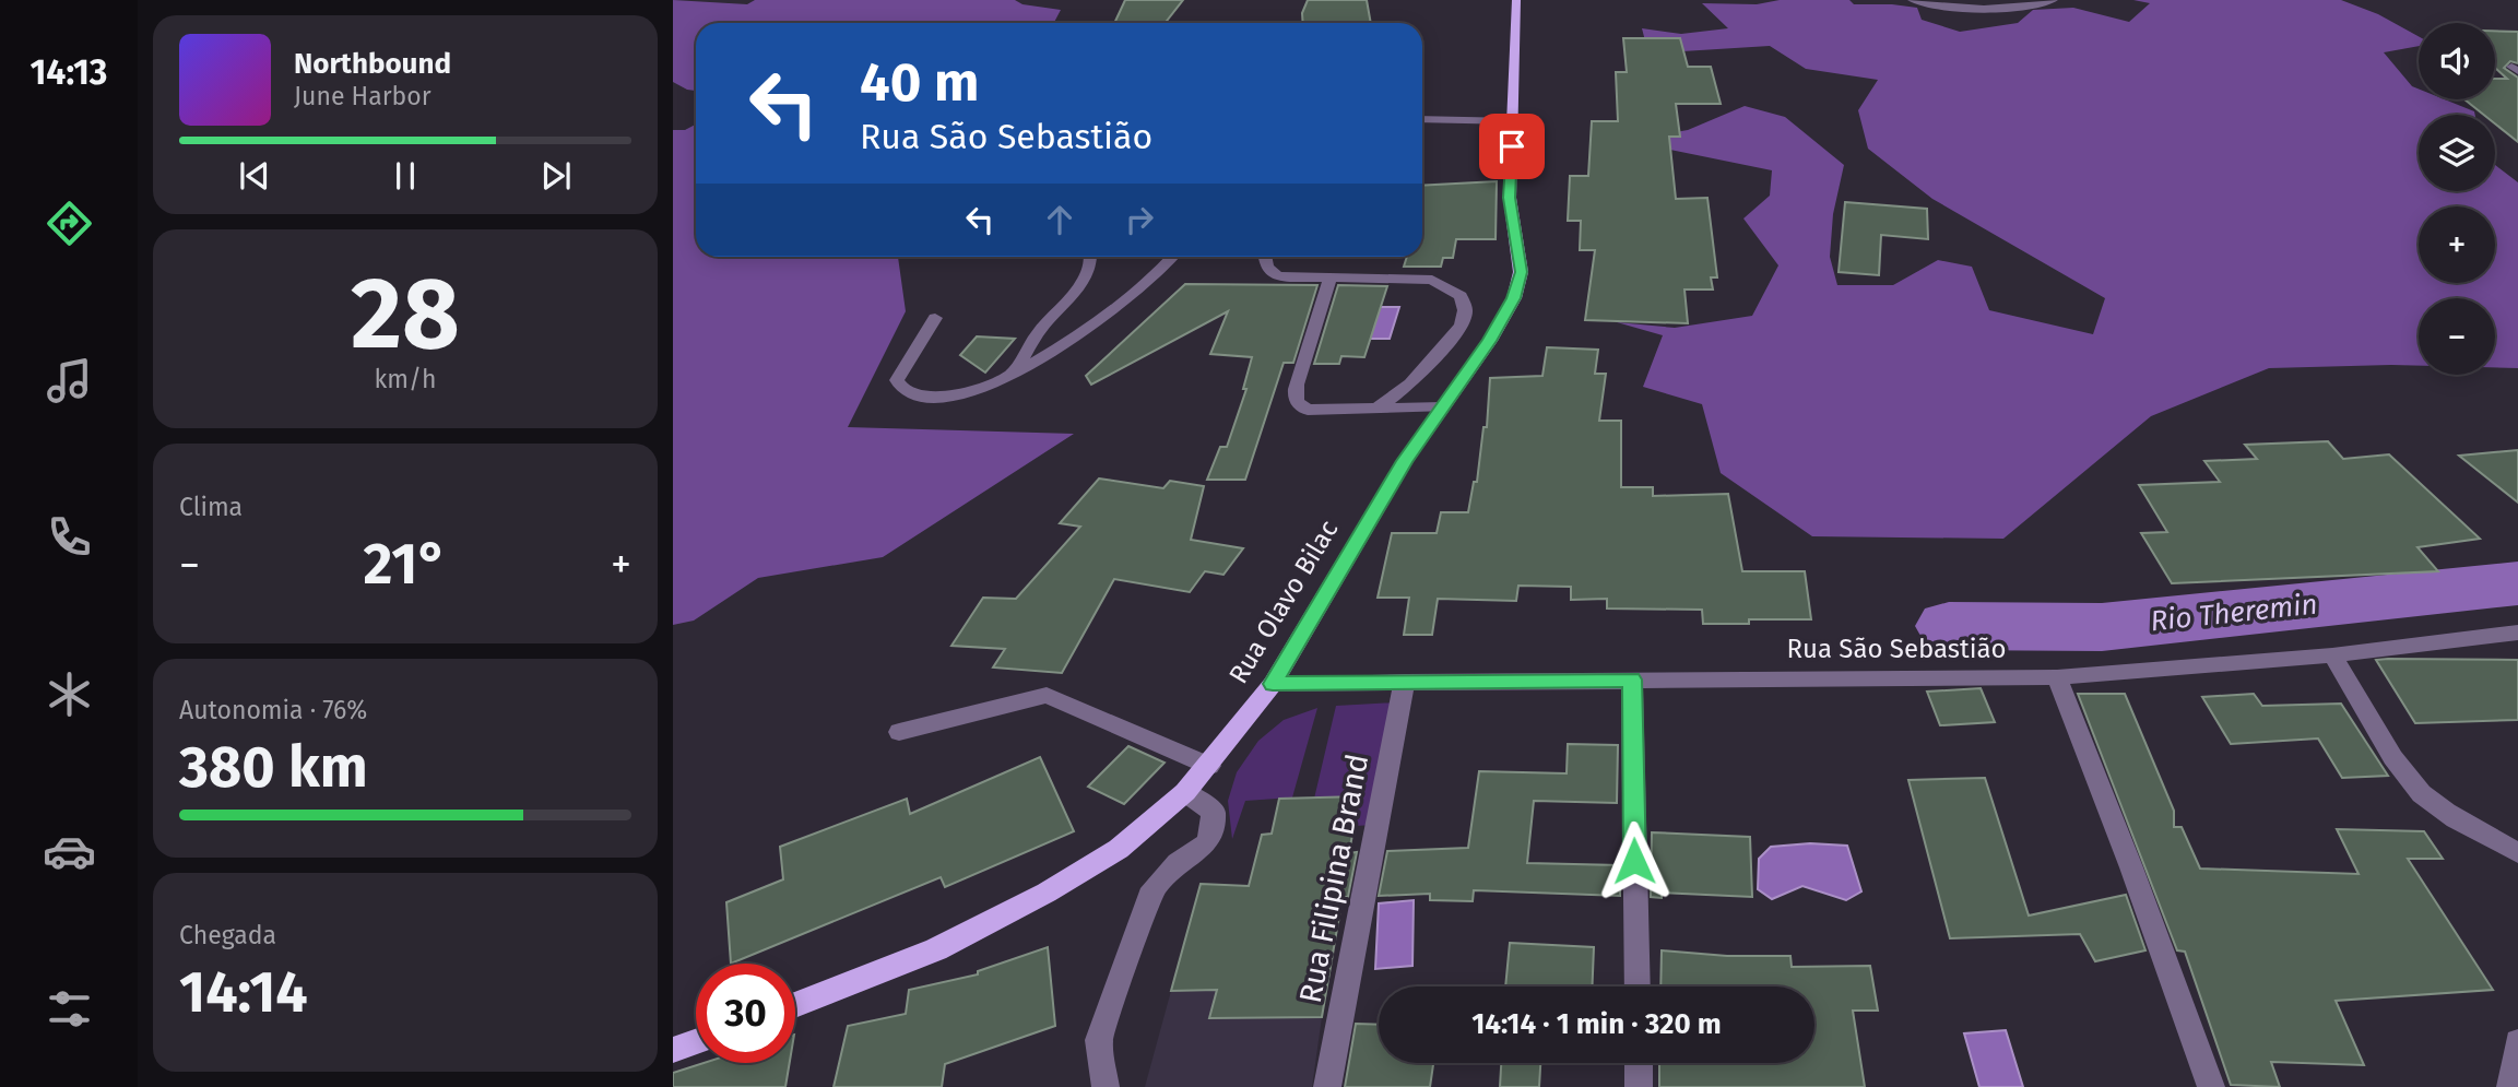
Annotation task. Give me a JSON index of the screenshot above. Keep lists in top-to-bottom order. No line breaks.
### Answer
{"streets":{"main road":["Rua Olavo Bilac"],"street":["Rua São Sebastião","Rua Filipina Brand"]},"crossings":[["Rua Olavo Bilac","Rua São Sebastião"],["Rua São Sebastião","Rua Filipina Brand"]],"water":["Rio Theremin"],"page":{"tabs":"14:13","map_buttons":["+","−"],"turn":["40 m","Rua São Sebastião"],"song":["Northbound","June Harbor"],"tile":[["28","km/h"],"Clima",["Autonomia · 76%","380 km"],["Chegada","14:14"]],"heat":["−","21°","+"],"limit":"30","trip":"14:14 · 1 min · 320 m"}}
